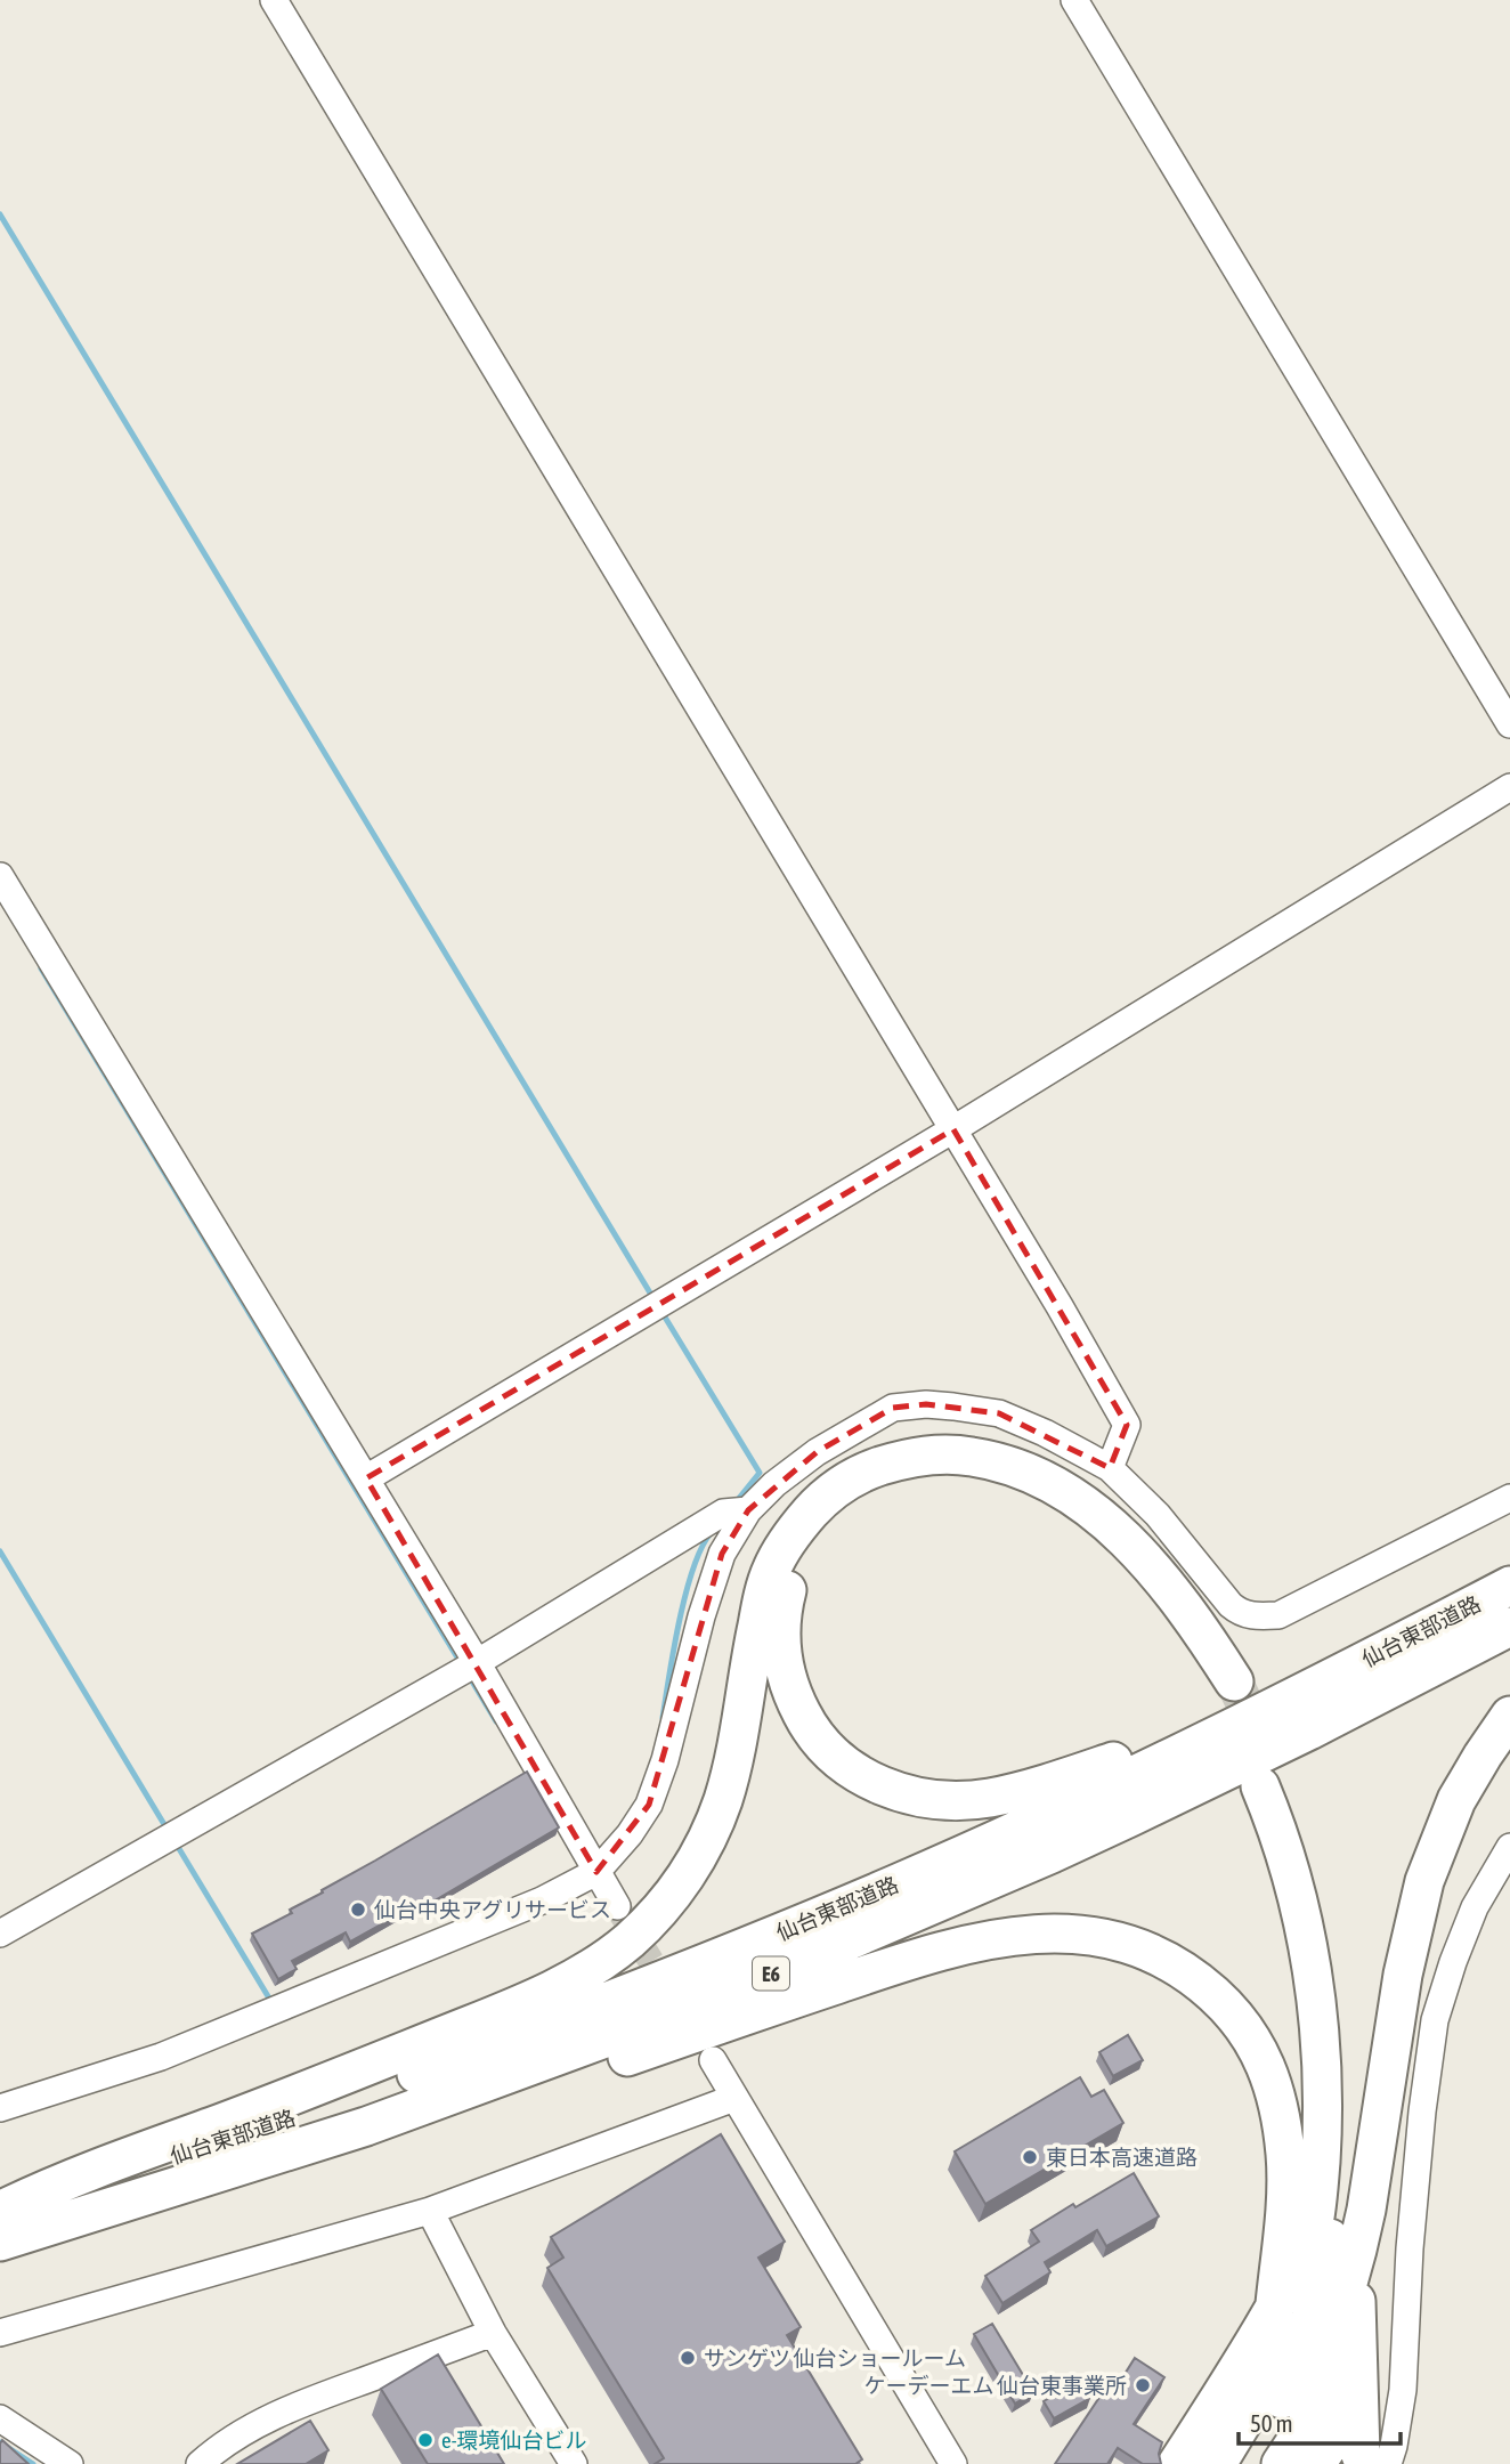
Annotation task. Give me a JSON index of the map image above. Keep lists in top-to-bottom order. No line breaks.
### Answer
{"streets":{"highway":["仙台東部道路","E6"]},"places":["仙台中央アグリサービス","東日本高速道路","サンゲツ 仙台ショールーム","ケーデーエム 仙台東事業所","e-環境仙台ビル"],"scale_bar":"50 m"}
